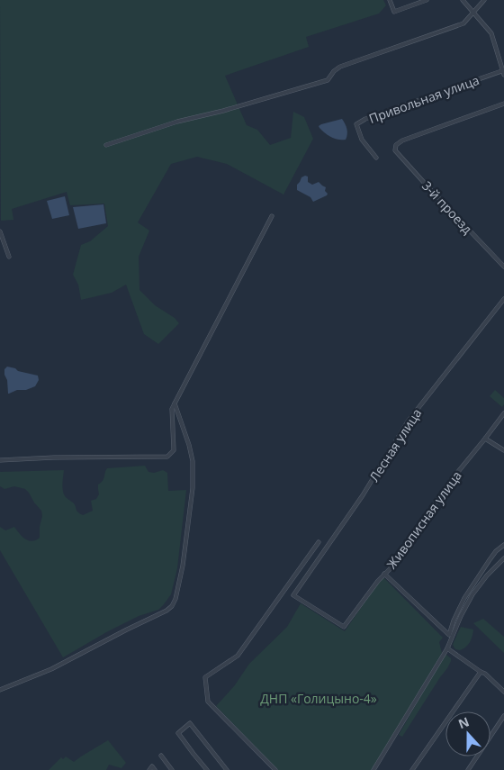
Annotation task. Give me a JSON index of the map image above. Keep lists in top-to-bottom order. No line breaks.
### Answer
{"streets":{"street":["Привольная улица","3-й проезд","Лесная улица","Живописная улица"]},"crossings":[["Лесная улица","Живописная улица"]],"parks":["ДНП «Голицыно-4»"],"north":"top"}
